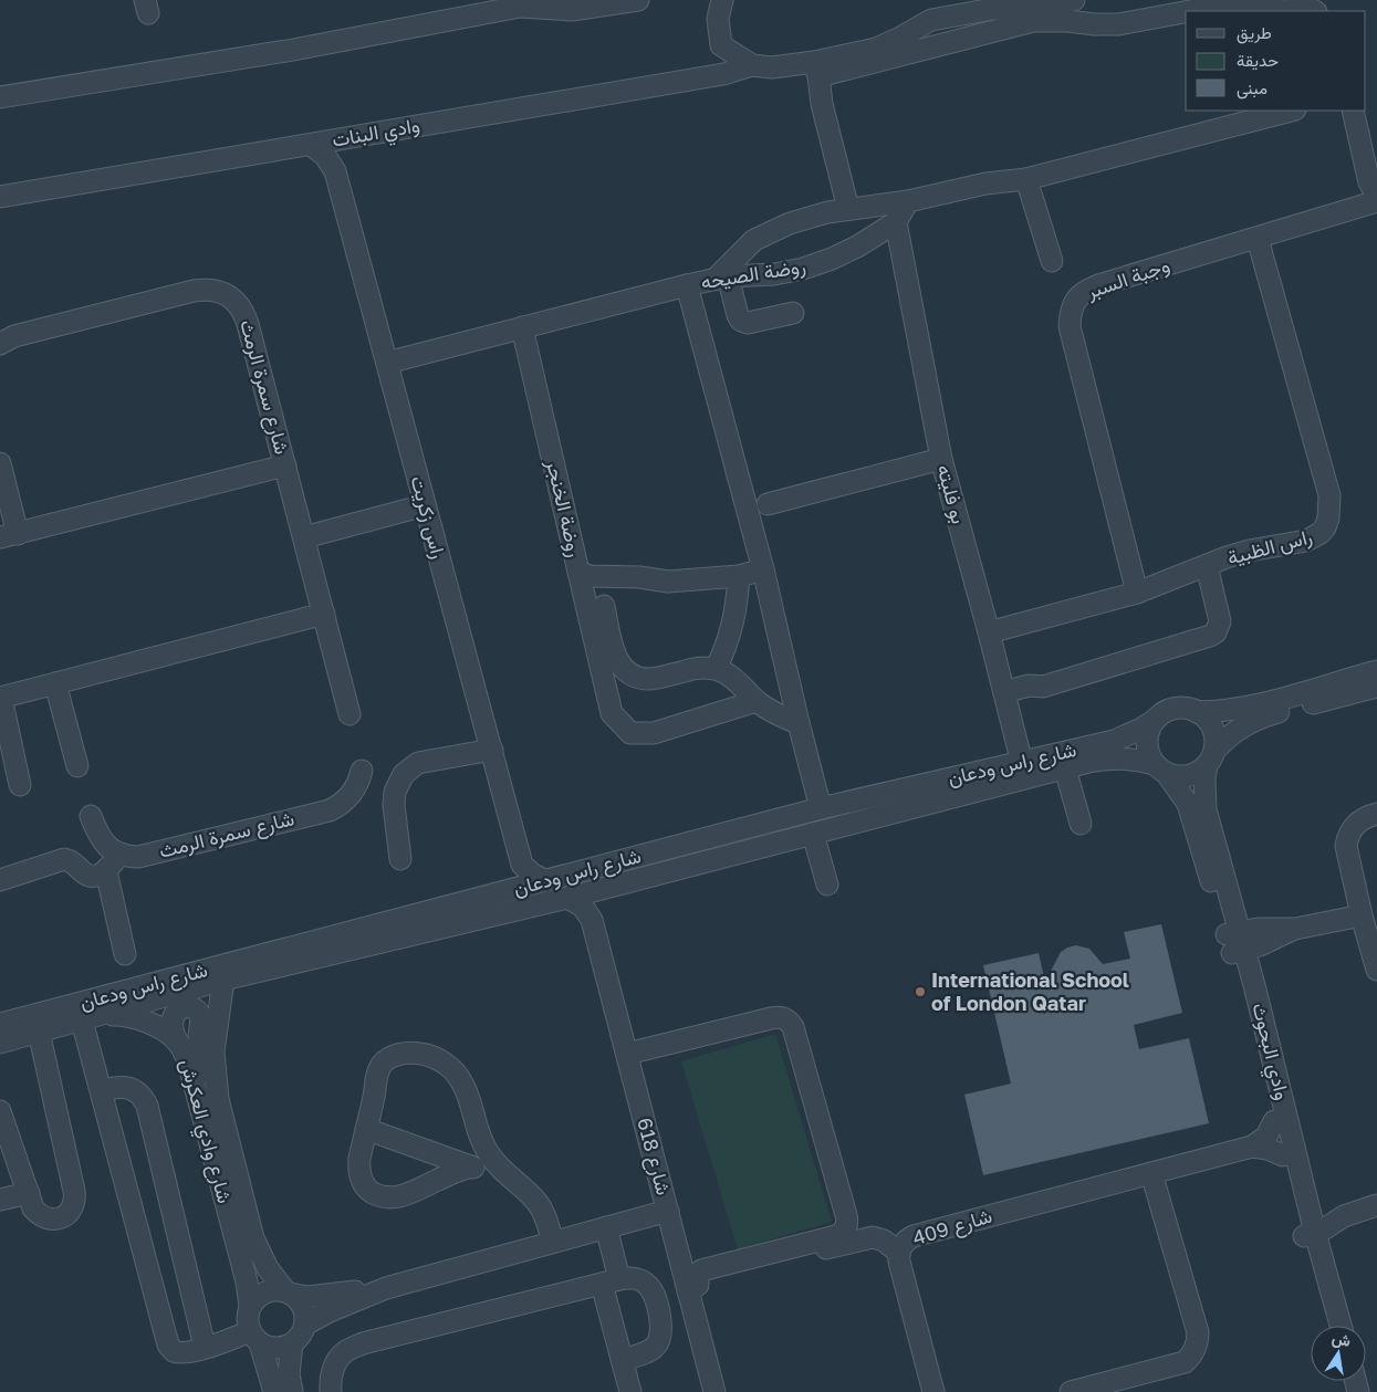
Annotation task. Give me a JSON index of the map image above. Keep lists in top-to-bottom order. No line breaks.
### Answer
{"streets":{"street":["وادي البنات","روضة الصيحه","وجبة السبر","شارع سمرة الرمث","بو فليته","روضة الخنجر","راس زكريت","راس الظبية","شارع راس ودعان","وادي البحوث","شارع وادي العكرش","شارع 618","شارع 409"]},"crossings":[["وادي البنات","راس زكريت"],["روضة الصيحه","بو فليته"],["روضة الصيحه","روضة الخنجر"],["روضة الصيحه","راس زكريت"],["وجبة السبر","راس الظبية"],["بو فليته","راس الظبية"],["بو فليته","شارع راس ودعان"],["شارع راس ودعان","وادي البحوث"],["شارع راس ودعان","شارع وادي العكرش"],["شارع راس ودعان","شارع 618"],["وادي البحوث","شارع 409"]],"places":["International School of London Qatar"],"legend":["طريق","حديقة","مبنى"],"north":"top"}
